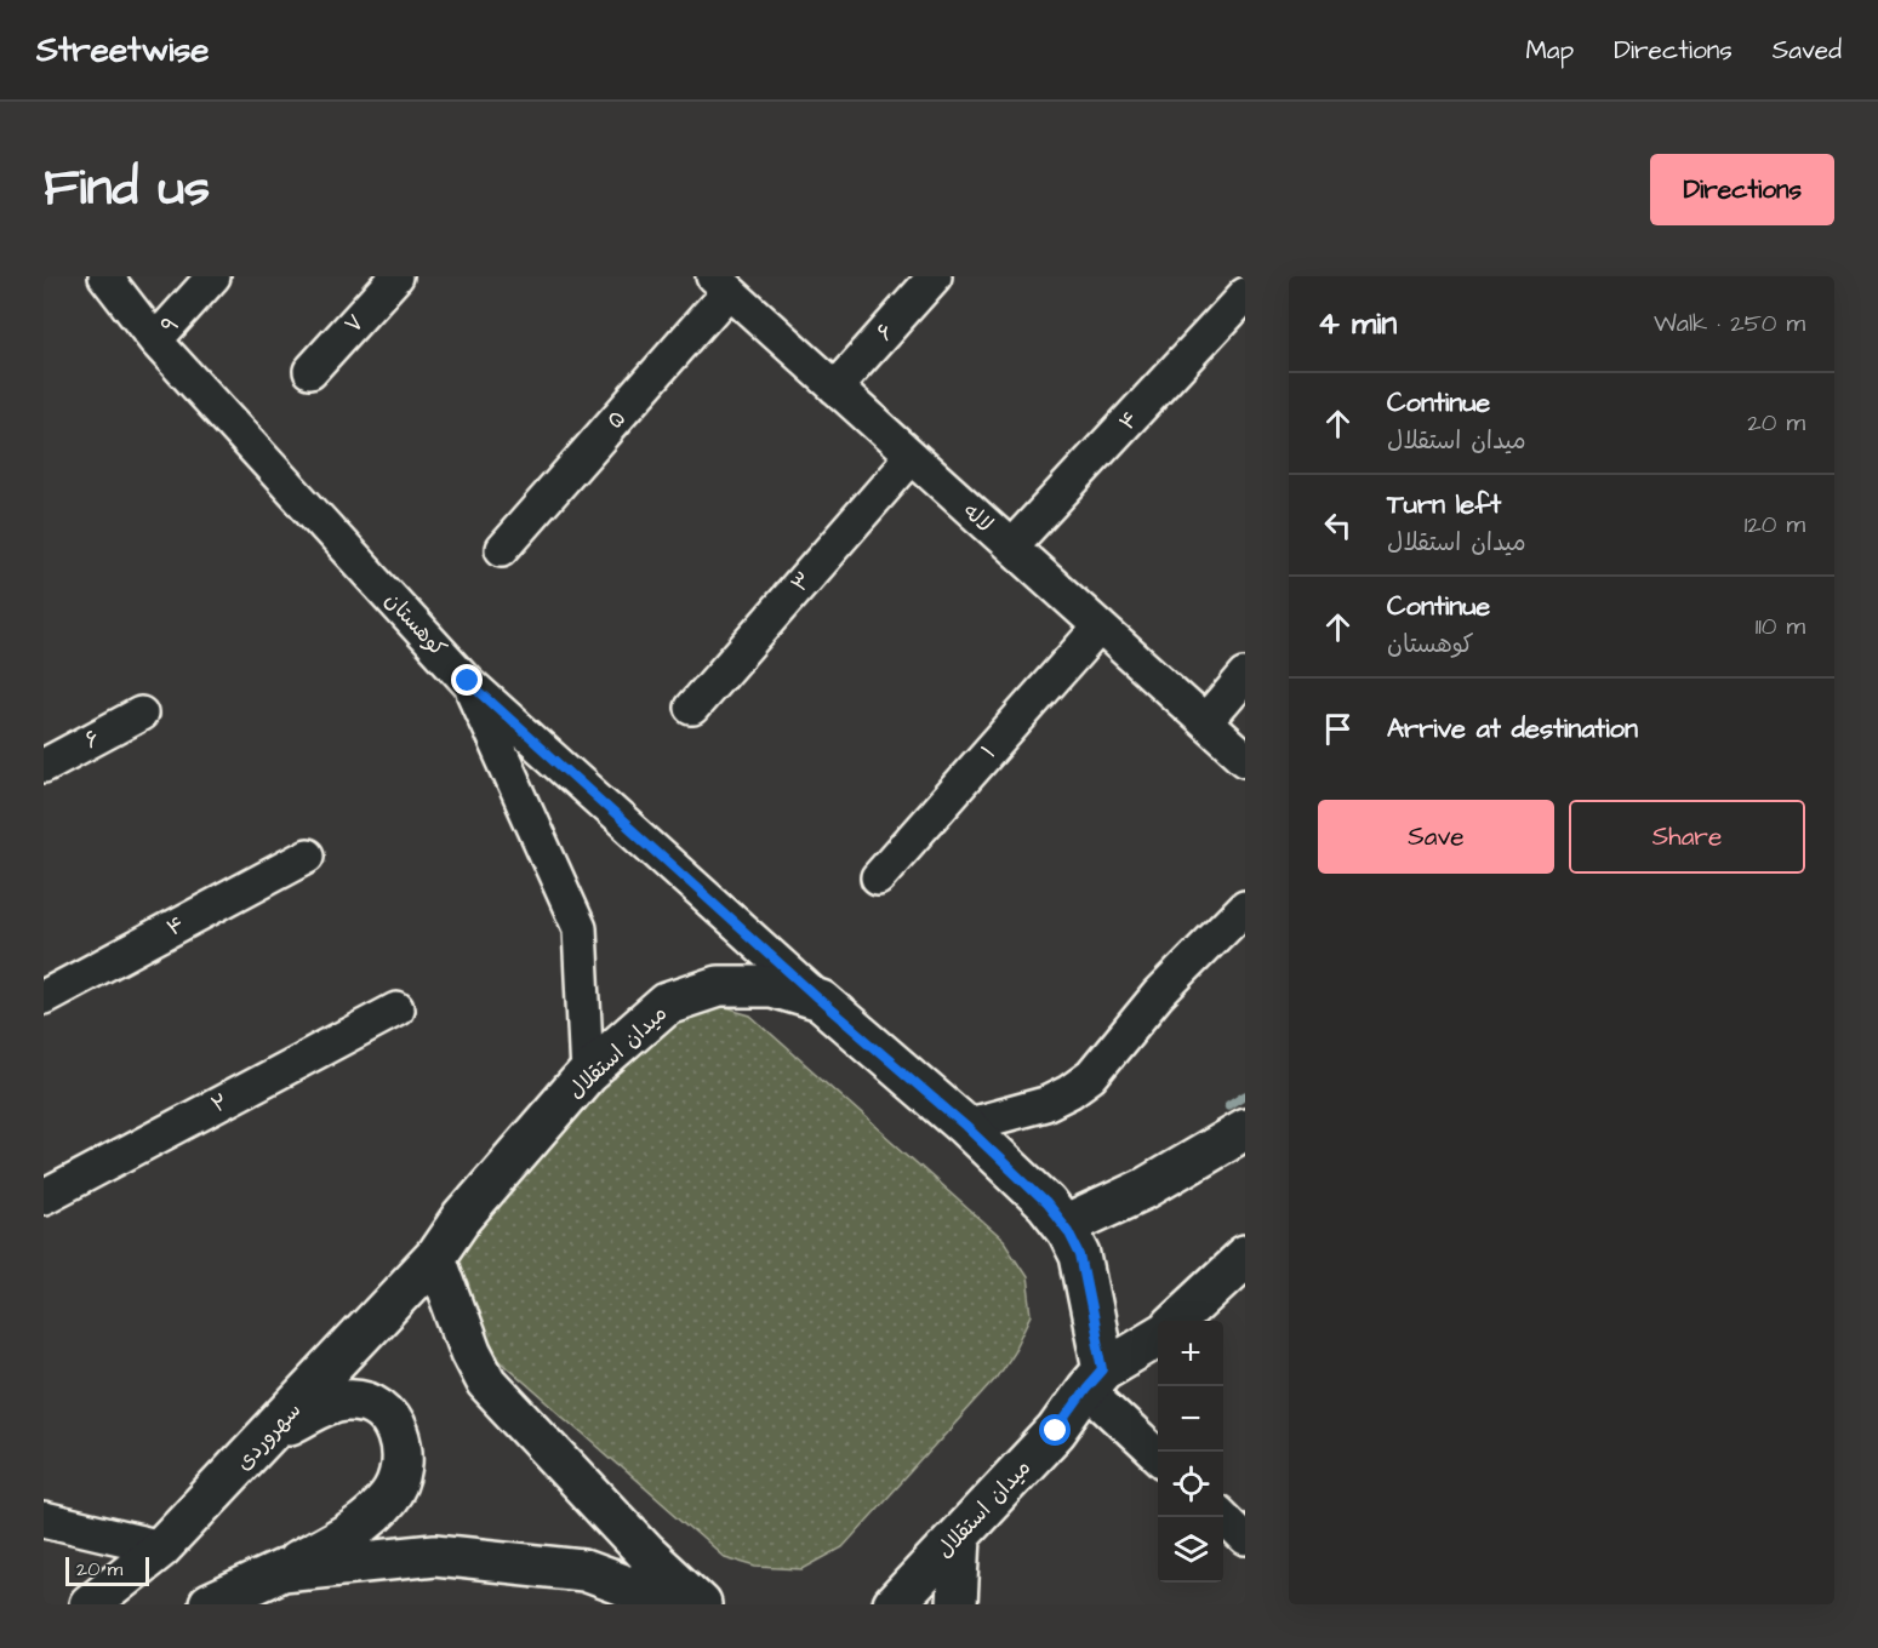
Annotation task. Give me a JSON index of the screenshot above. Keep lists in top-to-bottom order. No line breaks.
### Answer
{"streets":{"main road":["میدان استقلال","سهروردی"],"street":["۷","۹","۶","۵","۴","لاله","۳","کوهستان","۱","۲"]},"crossings":[["۹","کوهستان"],["۶","لاله"],["۵","لاله"],["۴","لاله"],["لاله","۳"],["لاله","۱"],["کوهستان","میدان استقلال"],["میدان استقلال","سهروردی"]],"scale_bar":"20 m","page":{"header":"Streetwise","nav":["Map","Directions","Saved"],"title":"Find us","buttons":["Directions",["Save","Share"]],"heading":["4 min","Walk · 250 m"],"list":[["Continue","میدان استقلال","20 m"],["Turn left","میدان استقلال","120 m"],["Continue","کوهستان","110 m"],"Arrive at destination"],"map_buttons":["+","−"],"scale":"20 m"}}
